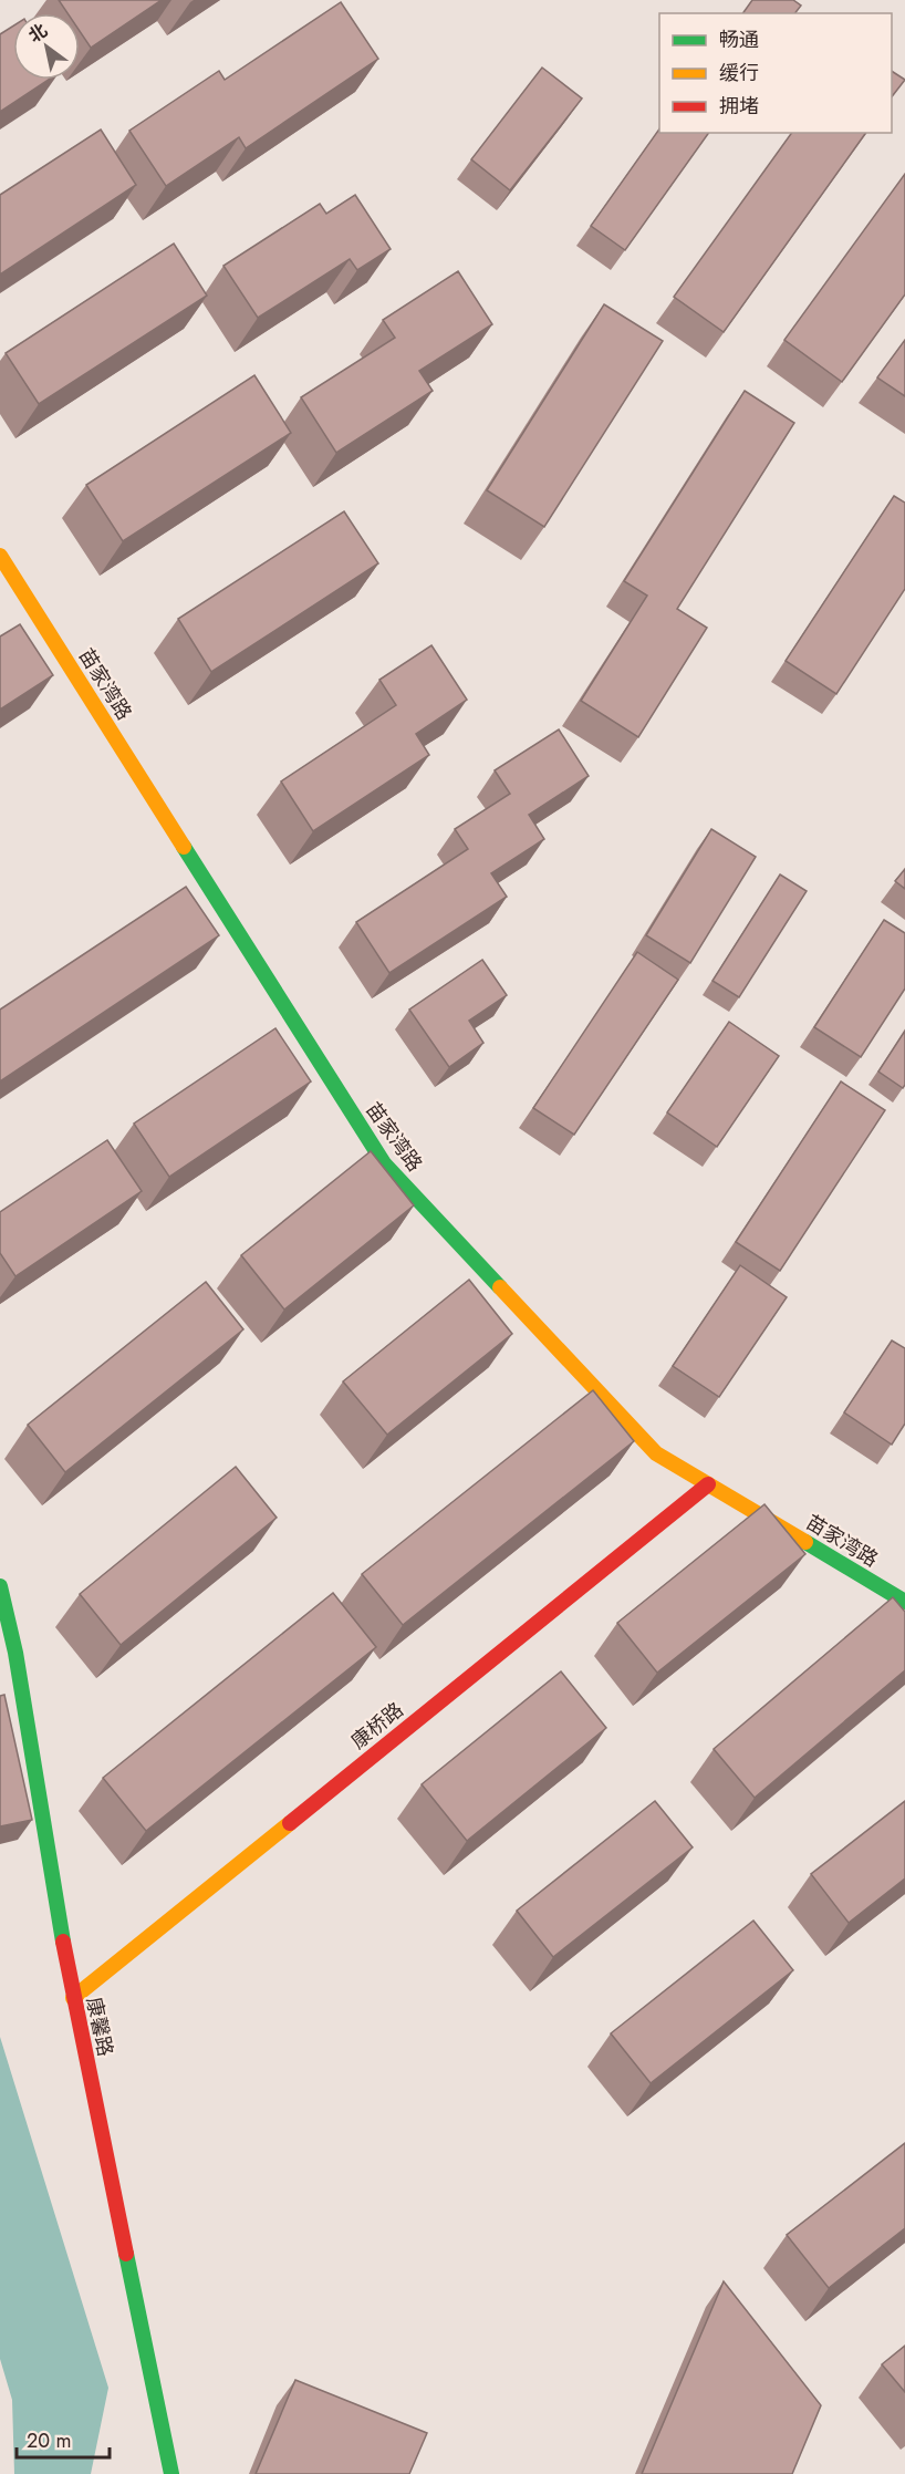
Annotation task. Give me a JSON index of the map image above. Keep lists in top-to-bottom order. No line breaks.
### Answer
{"streets":{"street":["苗家湾路","康桥路","康馨路"]},"crossings":[["苗家湾路","康桥路"],["康桥路","康馨路"]],"legend":["畅通","缓行","拥堵"],"scale_bar":"20 m","north":"top left"}
